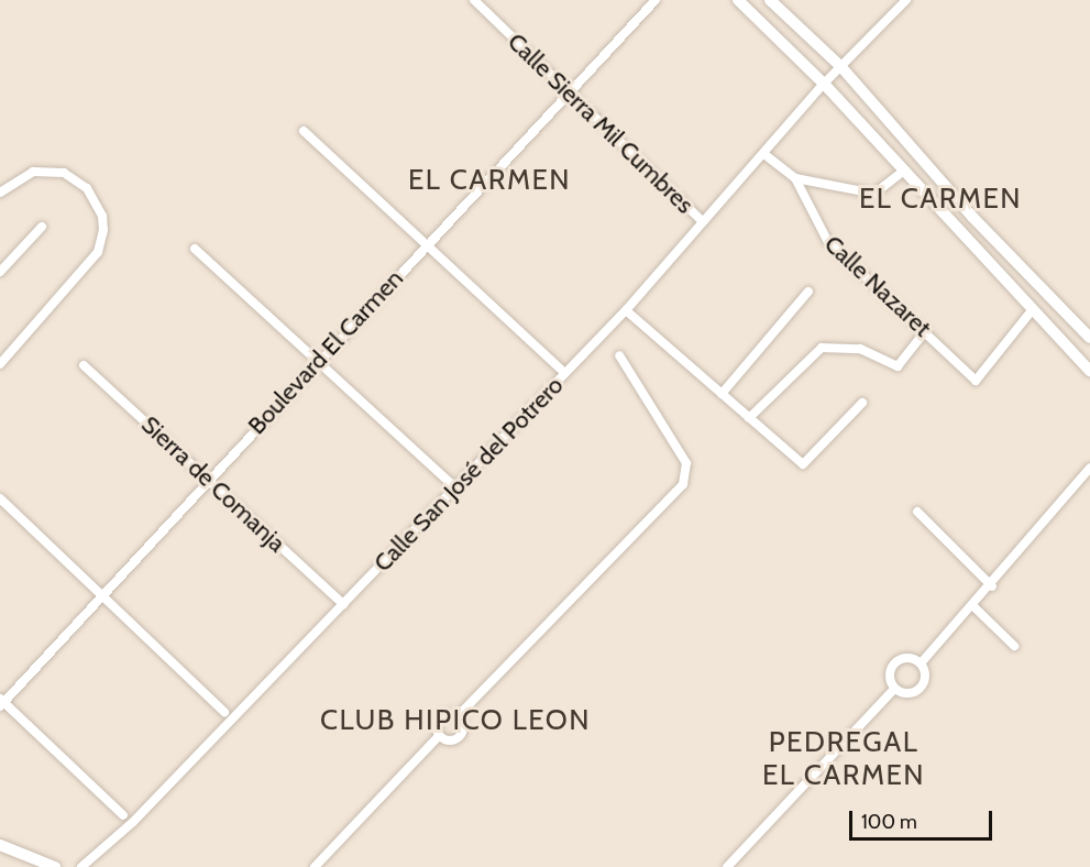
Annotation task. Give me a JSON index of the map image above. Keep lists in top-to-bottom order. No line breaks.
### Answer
{"streets":{"street":["Calle Sierra Mil Cumbres","Calle Nazaret","Boulevard El Carmen","Calle San José del Potrero","Sierra de Comanja"]},"crossings":[["Calle Sierra Mil Cumbres","Boulevard El Carmen"],["Calle Nazaret","Calle San José del Potrero"],["Boulevard El Carmen","Sierra de Comanja"],["Calle San José del Potrero","Sierra de Comanja"]],"districts":["EL CARMEN","EL CARMEN","CLUB HIPICO LEON","PEDREGAL EL CARMEN"],"scale_bar":"100 m"}
